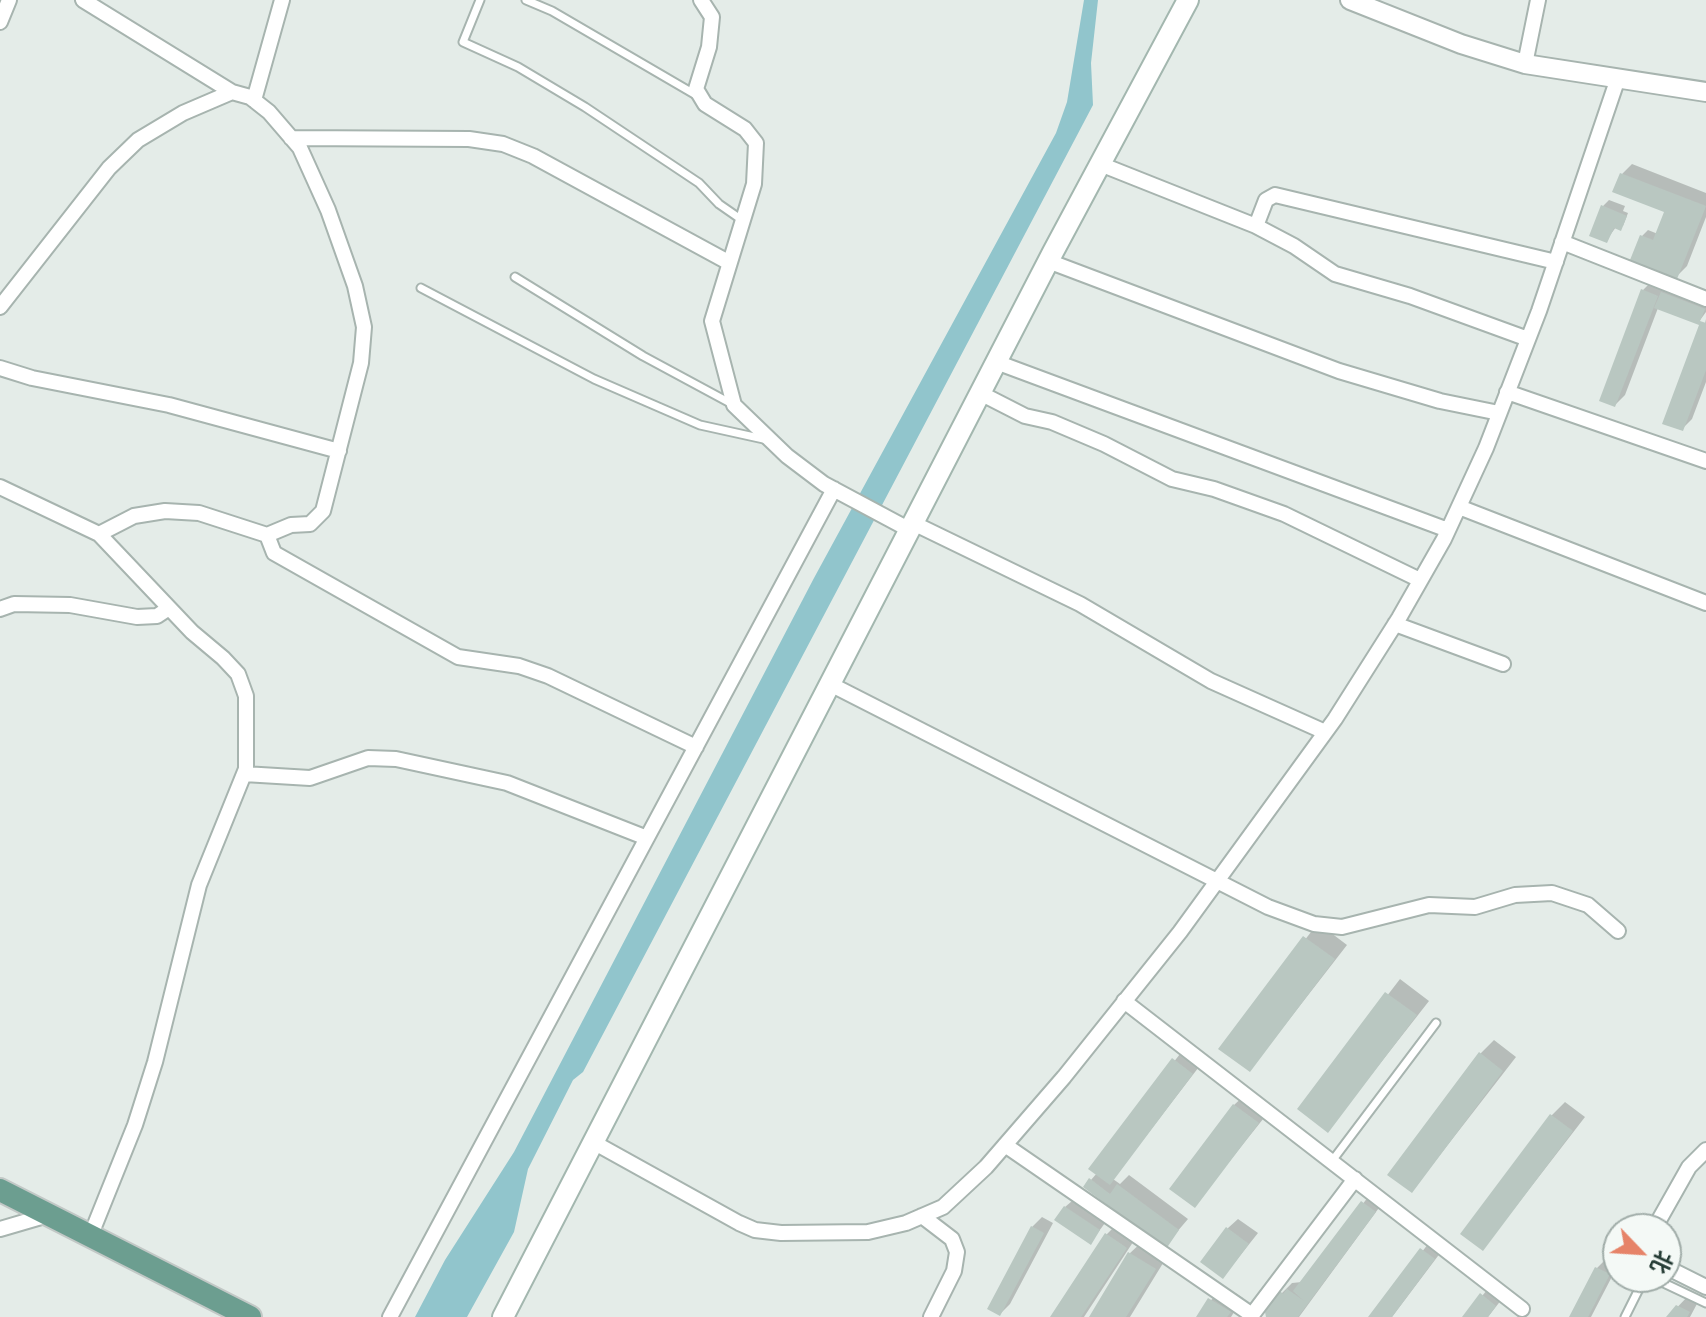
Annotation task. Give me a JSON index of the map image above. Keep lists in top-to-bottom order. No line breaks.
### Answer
{"north":"bottom right"}
